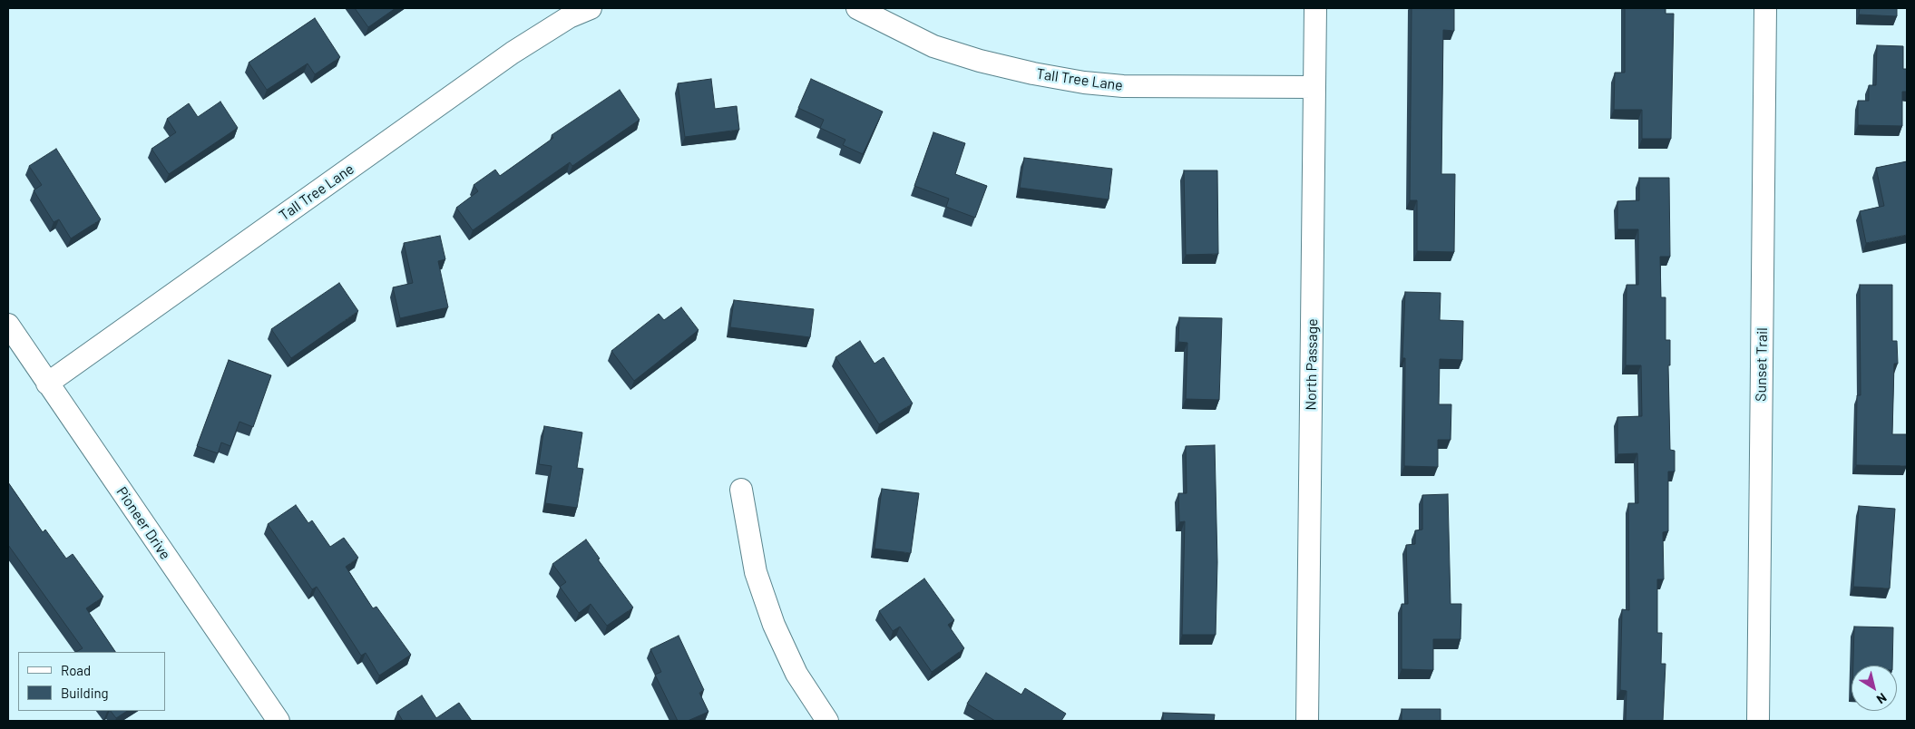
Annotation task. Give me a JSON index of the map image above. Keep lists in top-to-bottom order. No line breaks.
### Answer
{"streets":{"street":["Tall Tree Lane","North Passage","Sunset Trail","Pioneer Drive"]},"crossings":[["Tall Tree Lane","North Passage"],["Tall Tree Lane","Pioneer Drive"]],"legend":["Road","Building"],"north":"bottom right"}
